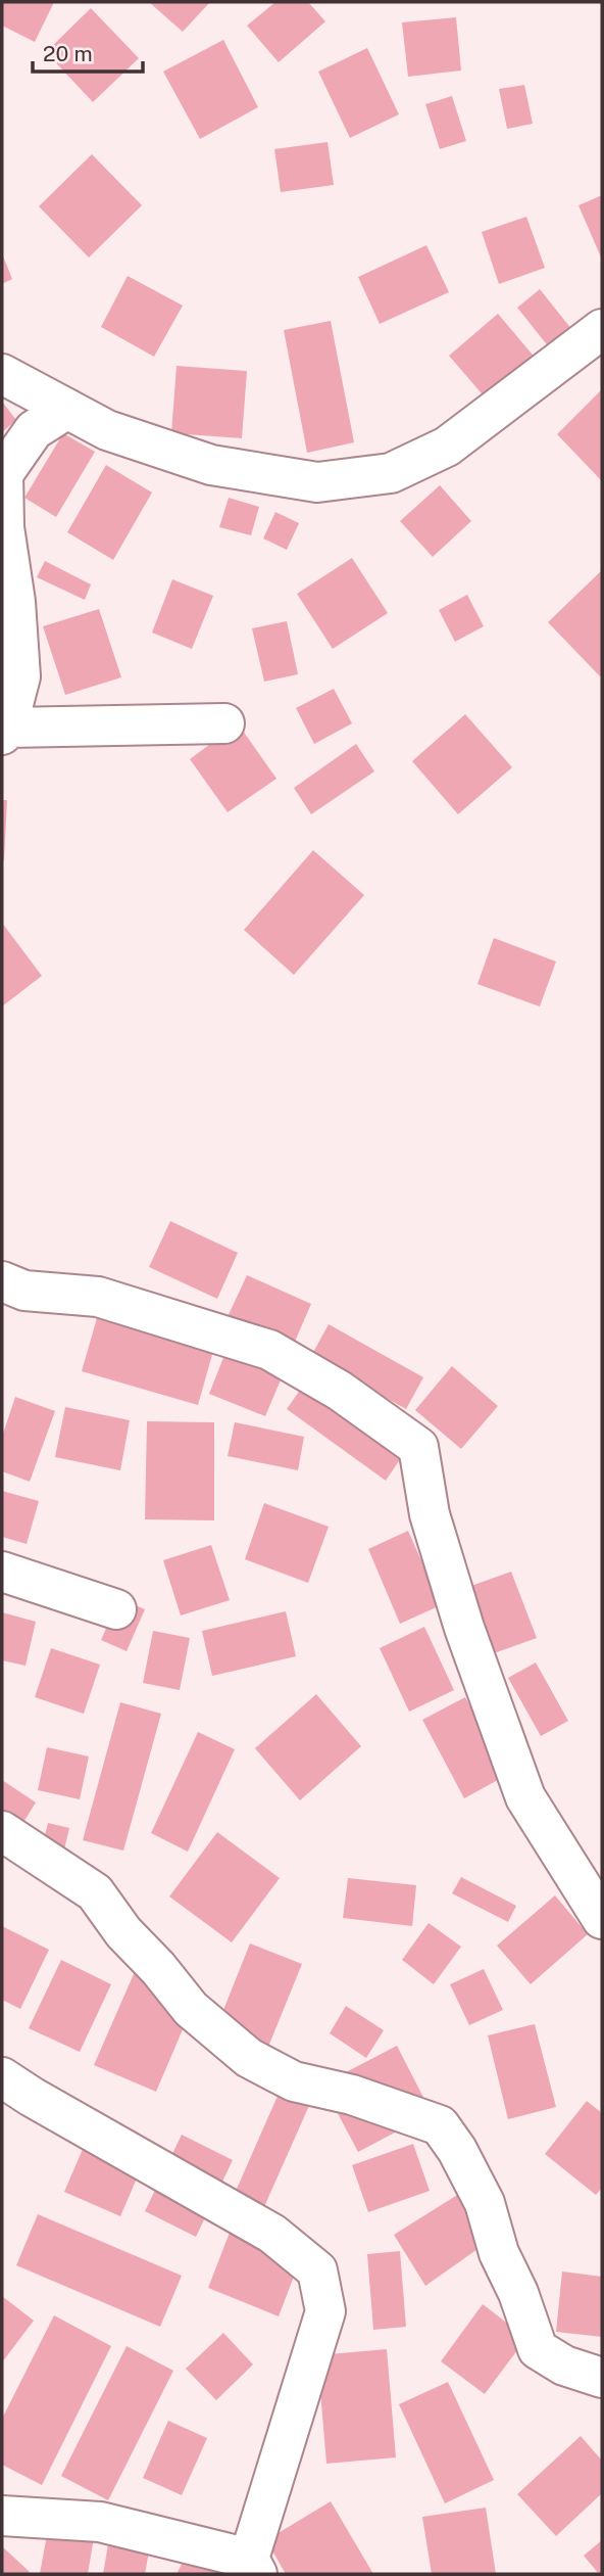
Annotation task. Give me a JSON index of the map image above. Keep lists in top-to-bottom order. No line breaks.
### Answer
{"scale_bar":"20 m"}
